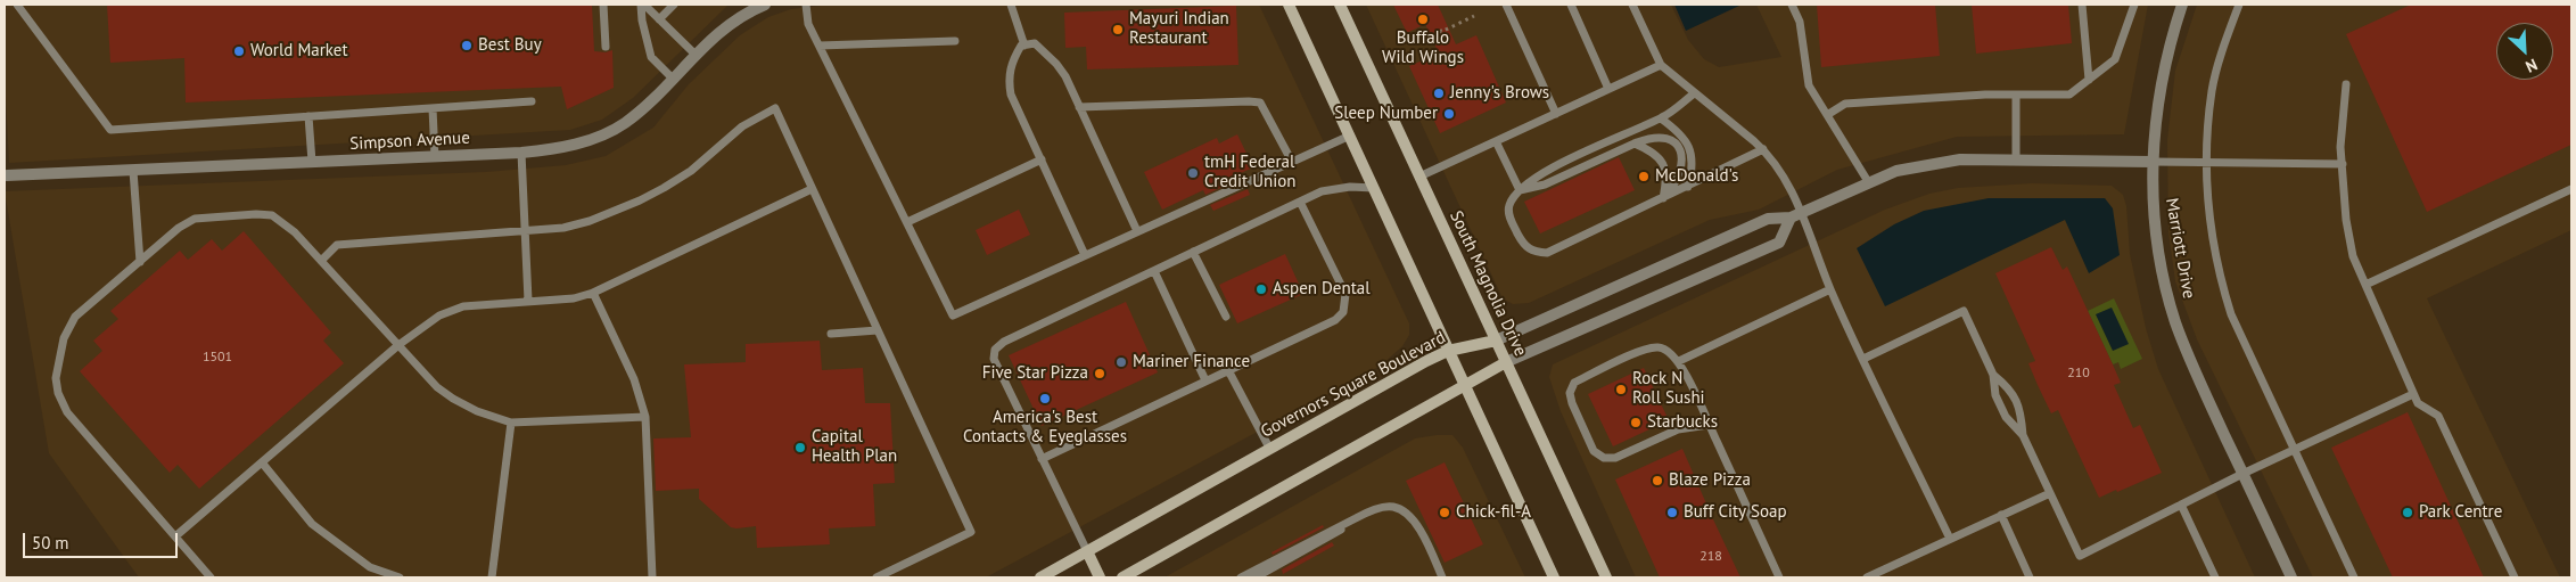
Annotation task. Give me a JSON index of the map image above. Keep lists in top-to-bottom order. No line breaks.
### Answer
{"streets":{"main road":["South Magnolia Drive","Governors Square Boulevard"],"street":["Simpson Avenue","Marriott Drive"]},"crossings":[["Marriott Drive","Governors Square Boulevard"],["South Magnolia Drive","Governors Square Boulevard"]],"places":["Buffalo Wild Wings","Mayuri Indian Restaurant","Best Buy","World Market","Jenny's Brows","Sleep Number","tmH Federal Credit Union","McDonald's","Aspen Dental","Mariner Finance","Five Star Pizza","Rock N Roll Sushi","America's Best Contacts & Eyeglasses","Starbucks","Capital Health Plan","Blaze Pizza","Chick-fil-A","Buff City Soap","Park Centre"],"house_numbers":["1501","210","218"],"scale_bar":"50 m","north":"bottom right"}
